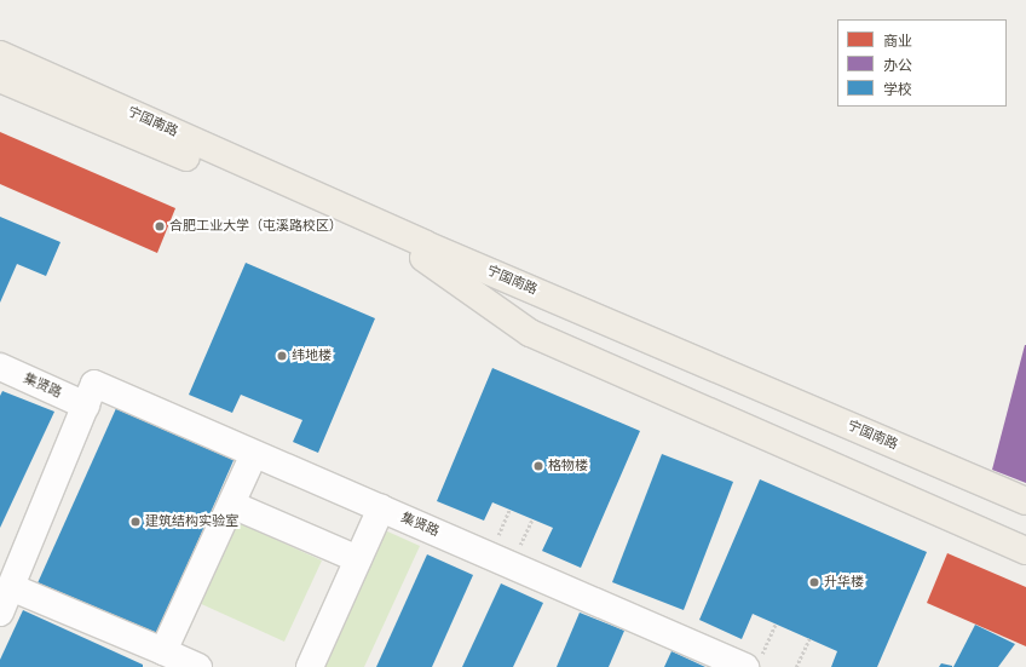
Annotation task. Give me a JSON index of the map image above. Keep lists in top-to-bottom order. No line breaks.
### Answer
{"streets":{"main road":["宁国南路"],"lane":["集贤路"]},"places":["合肥工业大学（屯溪路校区）","纬地楼","格物楼","建筑结构实验室","升华楼"],"legend":["商业","办公","学校"]}
